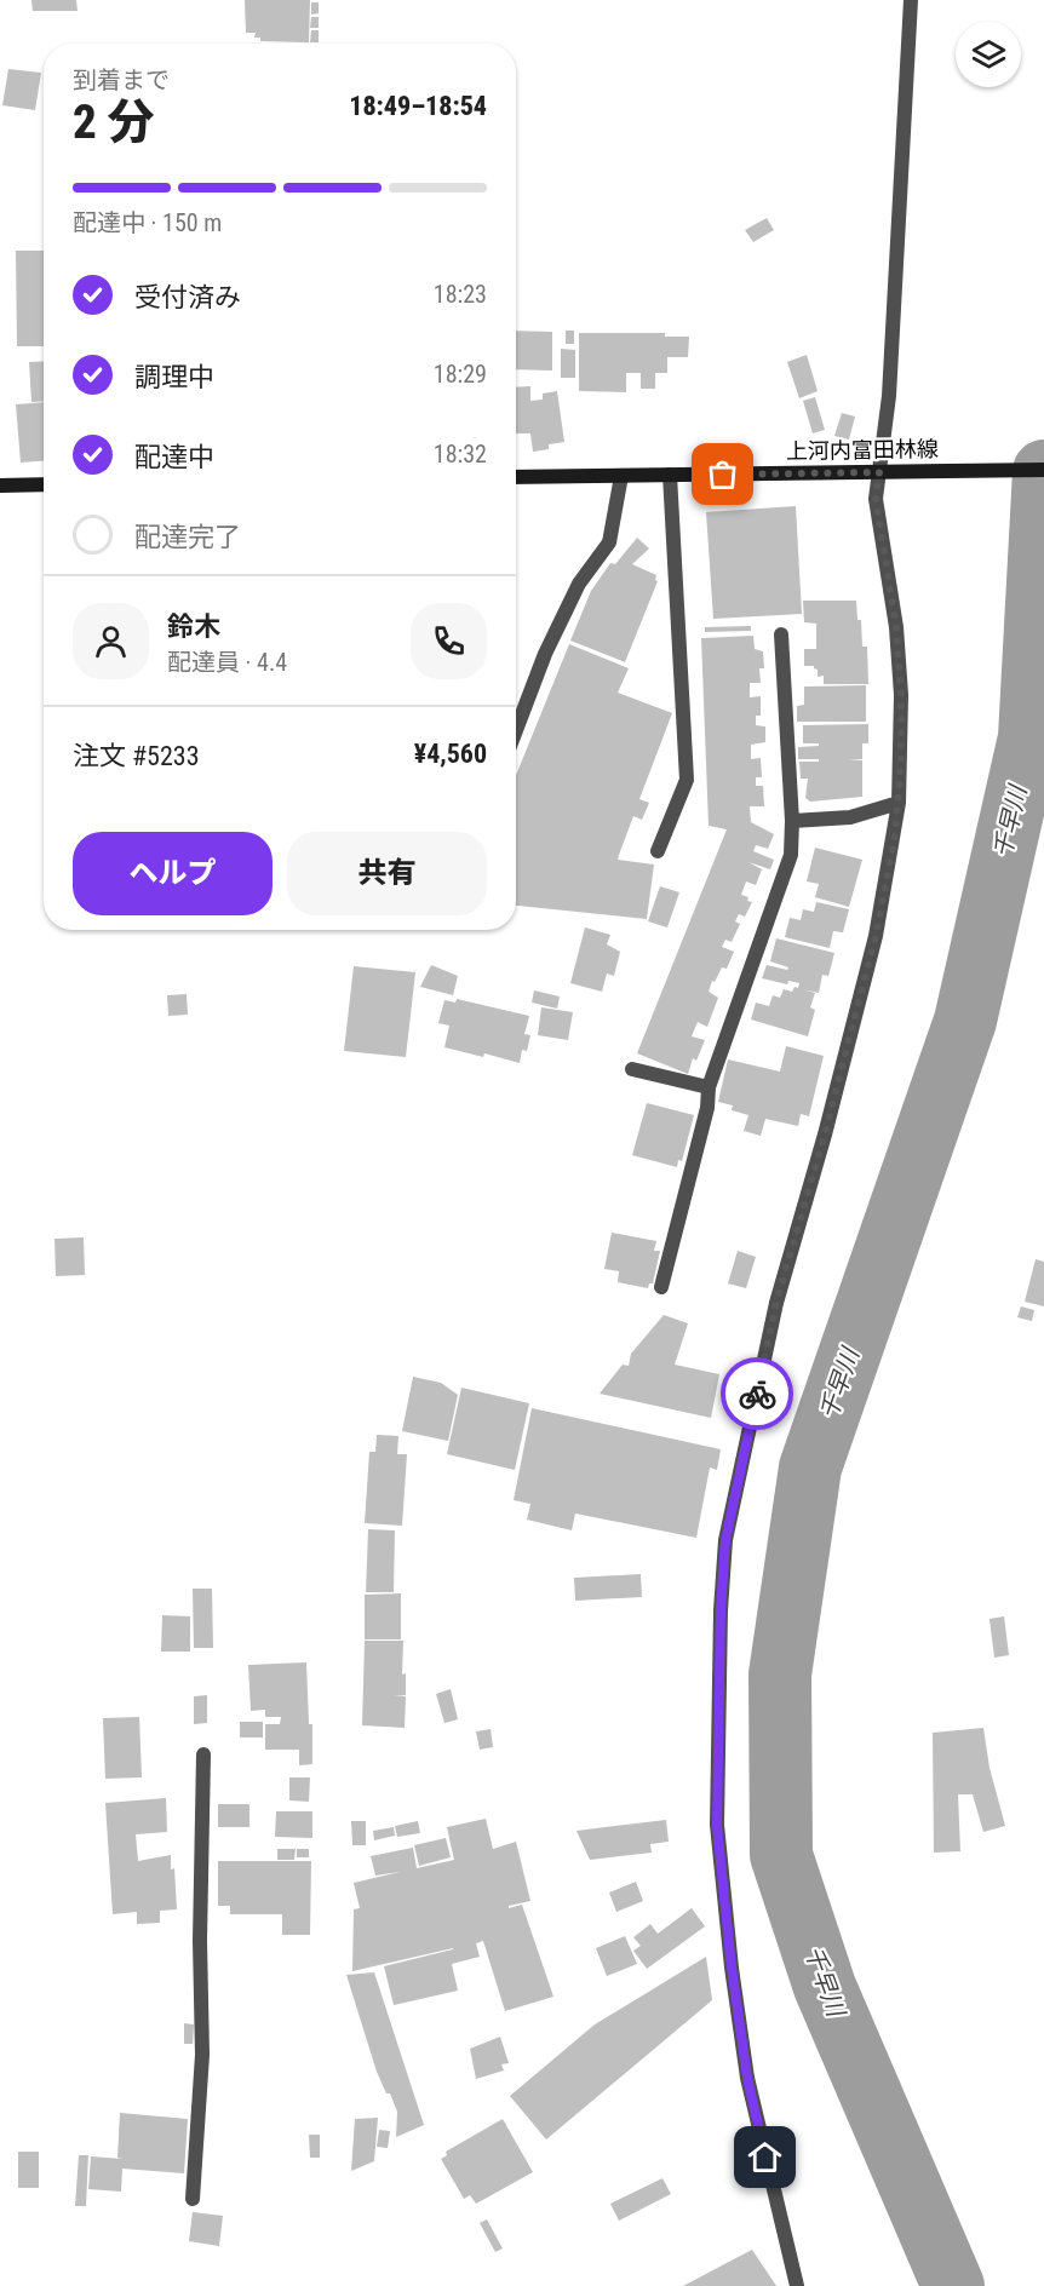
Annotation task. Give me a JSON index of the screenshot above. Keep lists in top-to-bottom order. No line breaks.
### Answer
{"streets":{"main road":["上河内富田林線"]},"water":["千早川"],"page":{"heading":["2 分","到着まで","18:49–18:54"],"panel":["鈴木","配達員 · 4.4","注文 #5233","¥4,560"],"bar":"配達中 · 150 m","list":[["受付済み","18:23"],["調理中","18:29"],["配達中","18:32"],"配達完了"],"buttons":["ヘルプ","共有"]}}
